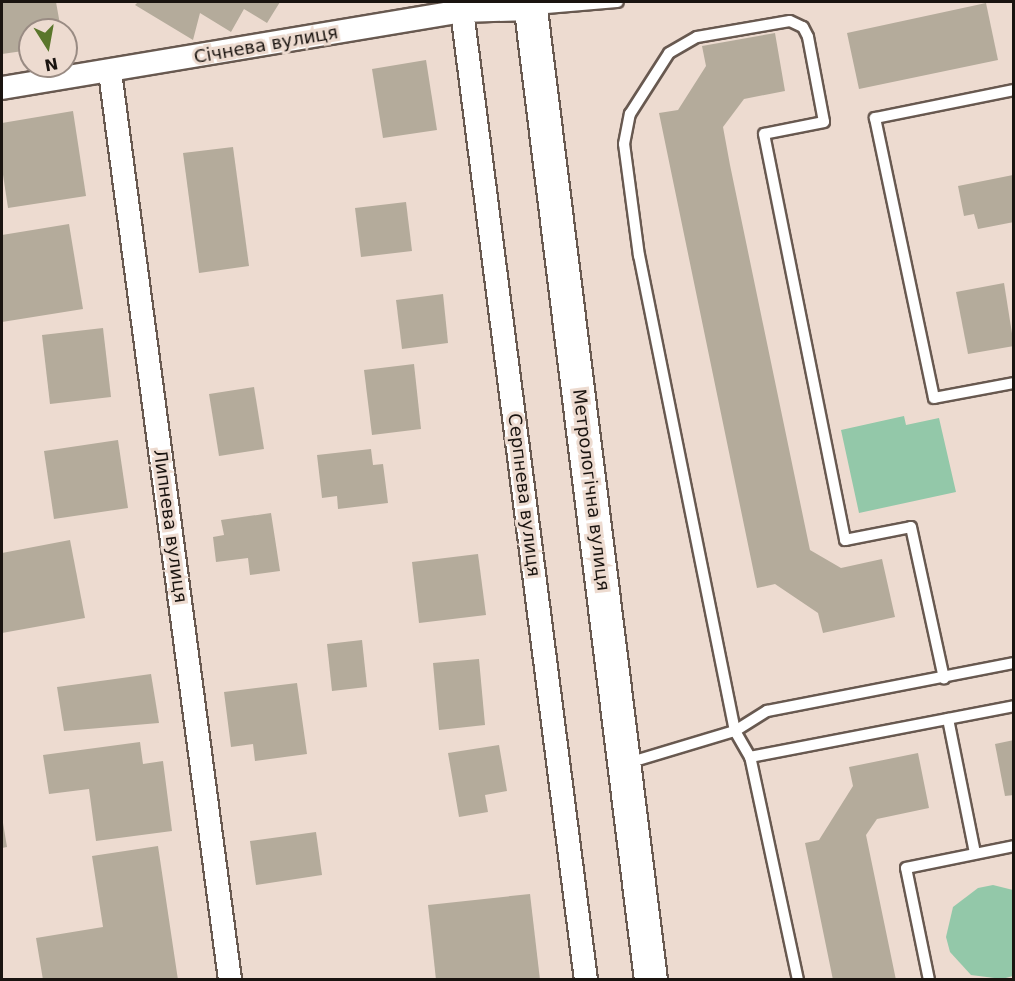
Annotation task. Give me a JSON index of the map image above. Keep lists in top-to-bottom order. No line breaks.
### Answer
{"streets":{"street":["Січнева вулиця","Метрологічна вулиця","Серпнева вулиця","Липнева вулиця"]},"crossings":[["Січнева вулиця","Метрологічна вулиця"],["Січнева вулиця","Серпнева вулиця"],["Січнева вулиця","Липнева вулиця"]],"north":"bottom"}
